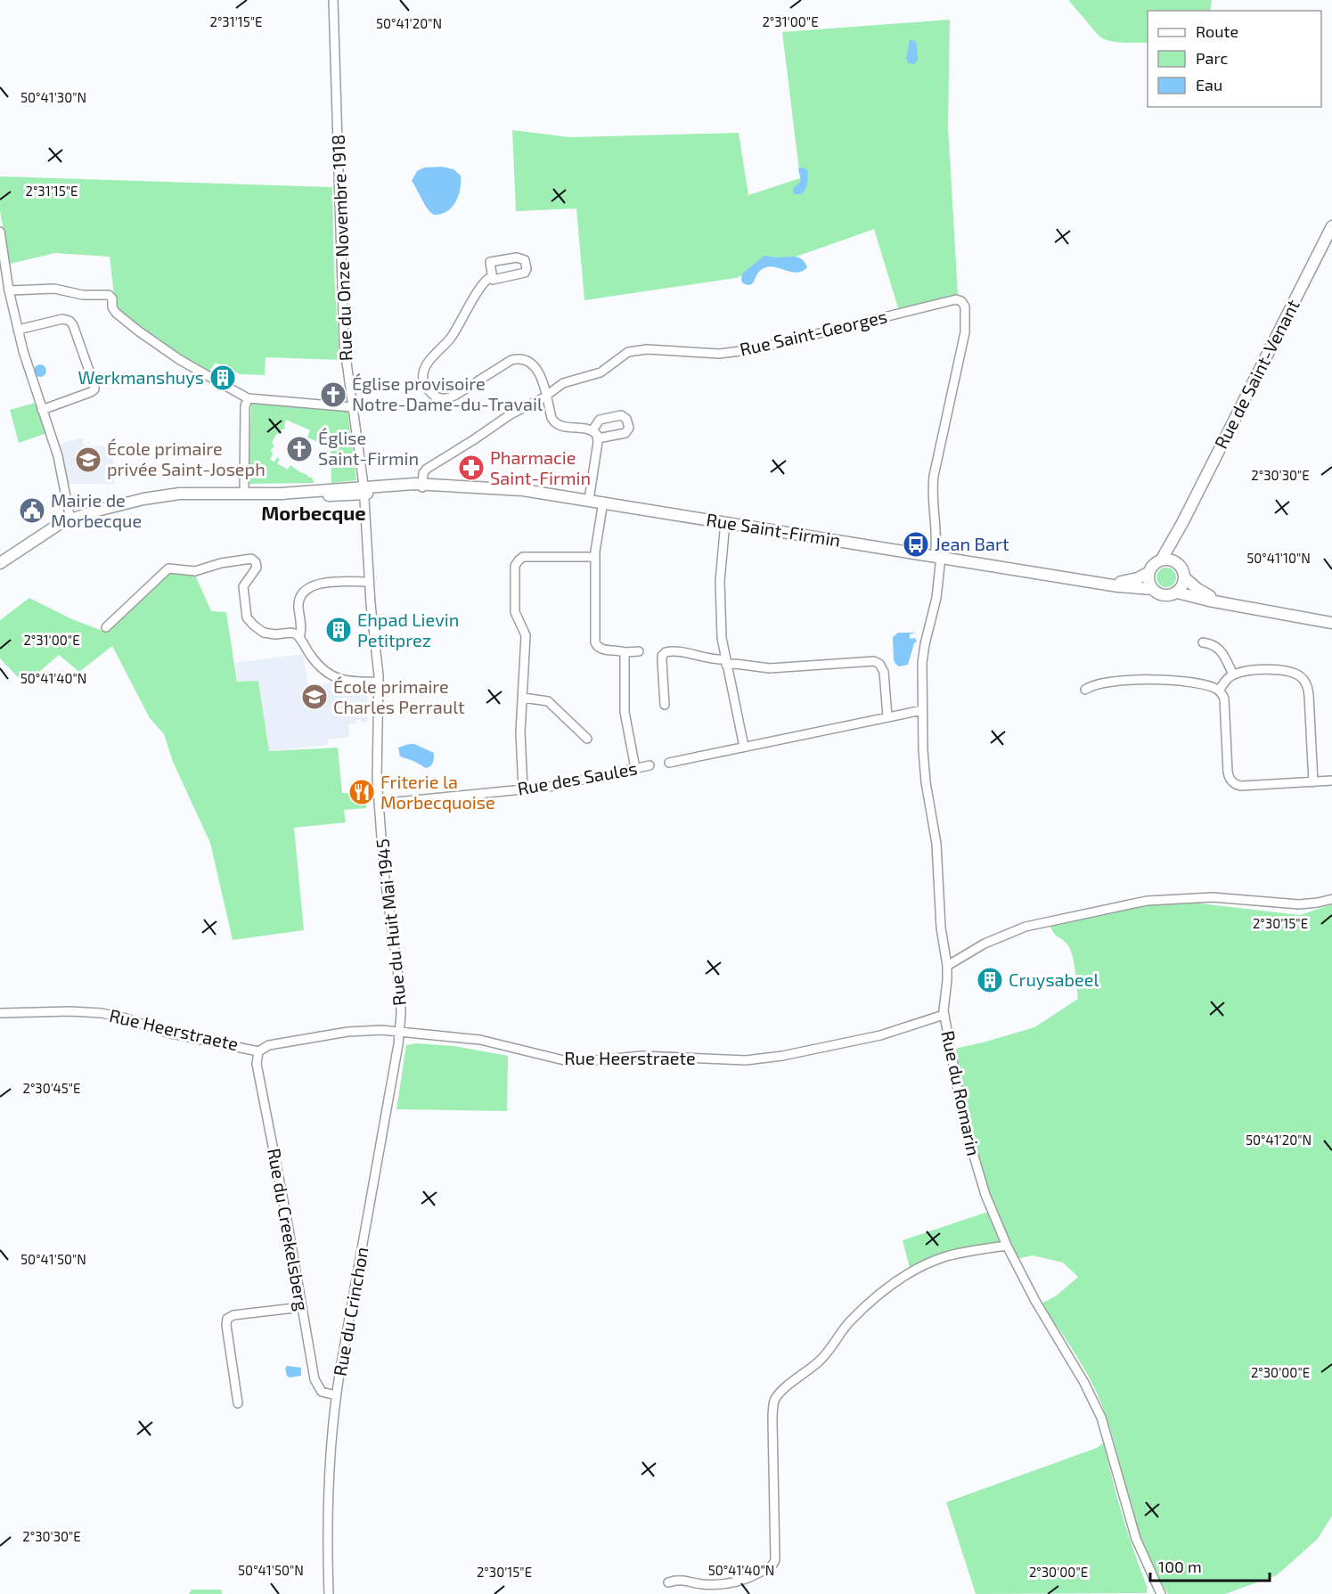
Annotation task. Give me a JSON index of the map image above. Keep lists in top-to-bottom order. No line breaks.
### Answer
{"streets":{"main road":["Rue de Saint-Venant","Rue Saint-Firmin"],"street":["Rue du Onze Novembre 1918","Rue Saint-Georges","Rue des Saules","Rue du Huit Mai 1945","Rue Heerstraete","Rue du Romarin","Rue du Creekelsberg","Rue du Crinchon"]},"crossings":[["Rue du Onze Novembre 1918","Rue Saint-Firmin"],["Rue du Onze Novembre 1918","Rue du Huit Mai 1945"],["Rue Saint-Georges","Rue Saint-Firmin"],["Rue Saint-Georges","Rue du Romarin"],["Rue de Saint-Venant","Rue Saint-Firmin"],["Rue Saint-Firmin","Rue du Huit Mai 1945"],["Rue Saint-Firmin","Rue du Romarin"],["Rue des Saules","Rue du Huit Mai 1945"],["Rue du Huit Mai 1945","Rue Heerstraete"],["Rue du Huit Mai 1945","Rue du Crinchon"],["Rue Heerstraete","Rue du Romarin"],["Rue Heerstraete","Rue du Creekelsberg"],["Rue Heerstraete","Rue du Crinchon"],["Rue du Creekelsberg","Rue du Crinchon"]],"districts":["Morbecque"],"places":{"building":["Werkmanshuys","Ehpad Lievin Petitprez","Cruysabeel"],"church":["Église provisoire Notre-Dame-du-Travail","Église Saint-Firmin"],"school or university":["École primaire privée Saint-Joseph","École primaire Charles Perrault"],"pharmacy":["Pharmacie Saint-Firmin"],"public building":["Mairie de Morbecque"],"bus stop":["Jean Bart"],"restaurant":["Friterie la Morbecquoise"]},"legend":["Route","Parc","Eau"],"scale_bar":"100 m","coordinates":["2°31'15\"E","2°31'00\"E","50°41'20\"N","50°41'30\"N","2°30'30\"E","50°41'10\"N","50°41'40\"N","2°30'15\"E","2°30'45\"E","50°41'50\"N","2°30'00\"E"]}
